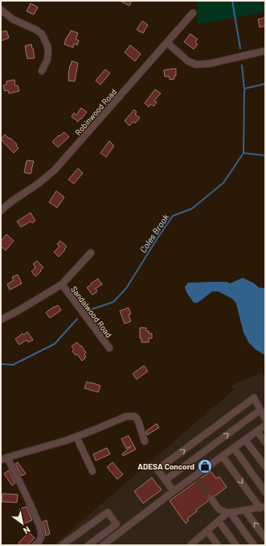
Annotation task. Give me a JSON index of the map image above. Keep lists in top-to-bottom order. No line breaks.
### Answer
{"streets":{"street":["Robinwood Road","Sandalwood Road"]},"water":["Coles Brook"],"places":{"shop":["ADESA Concord"]},"north":"bottom right"}
